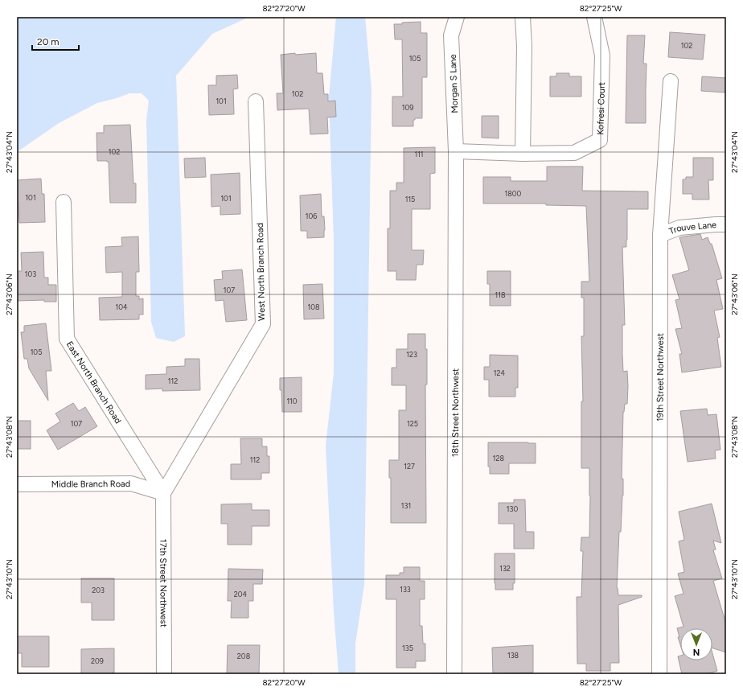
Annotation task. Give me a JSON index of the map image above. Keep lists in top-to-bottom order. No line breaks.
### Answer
{"streets":{"street":["Morgan S Lane","Kofresi Court","Trouve Lane","West North Branch Road","19th Street Northwest","East North Branch Road","18th Street Northwest","Middle Branch Road","17th Street Northwest"]},"crossings":[["Morgan S Lane","Kofresi Court"],["Morgan S Lane","18th Street Northwest"],["Kofresi Court","18th Street Northwest"],["Trouve Lane","19th Street Northwest"],["West North Branch Road","East North Branch Road"],["West North Branch Road","Middle Branch Road"],["West North Branch Road","17th Street Northwest"],["East North Branch Road","Middle Branch Road"],["East North Branch Road","17th Street Northwest"],["Middle Branch Road","17th Street Northwest"]],"house_numbers":["102","105","102","101","109","102","111","1800","101","101","115","106","103","107","118","104","108","105","123","124","112","110","107","125","128","112","127","131","130","132","133","203","204","135","138","208","209"],"scale_bar":"20 m","north":"bottom","coordinates":["82°27'20\"W","82°27'25\"W","27°43'04\"N","27°43'06\"N","27°43'08\"N","27°43'10\"N"]}
